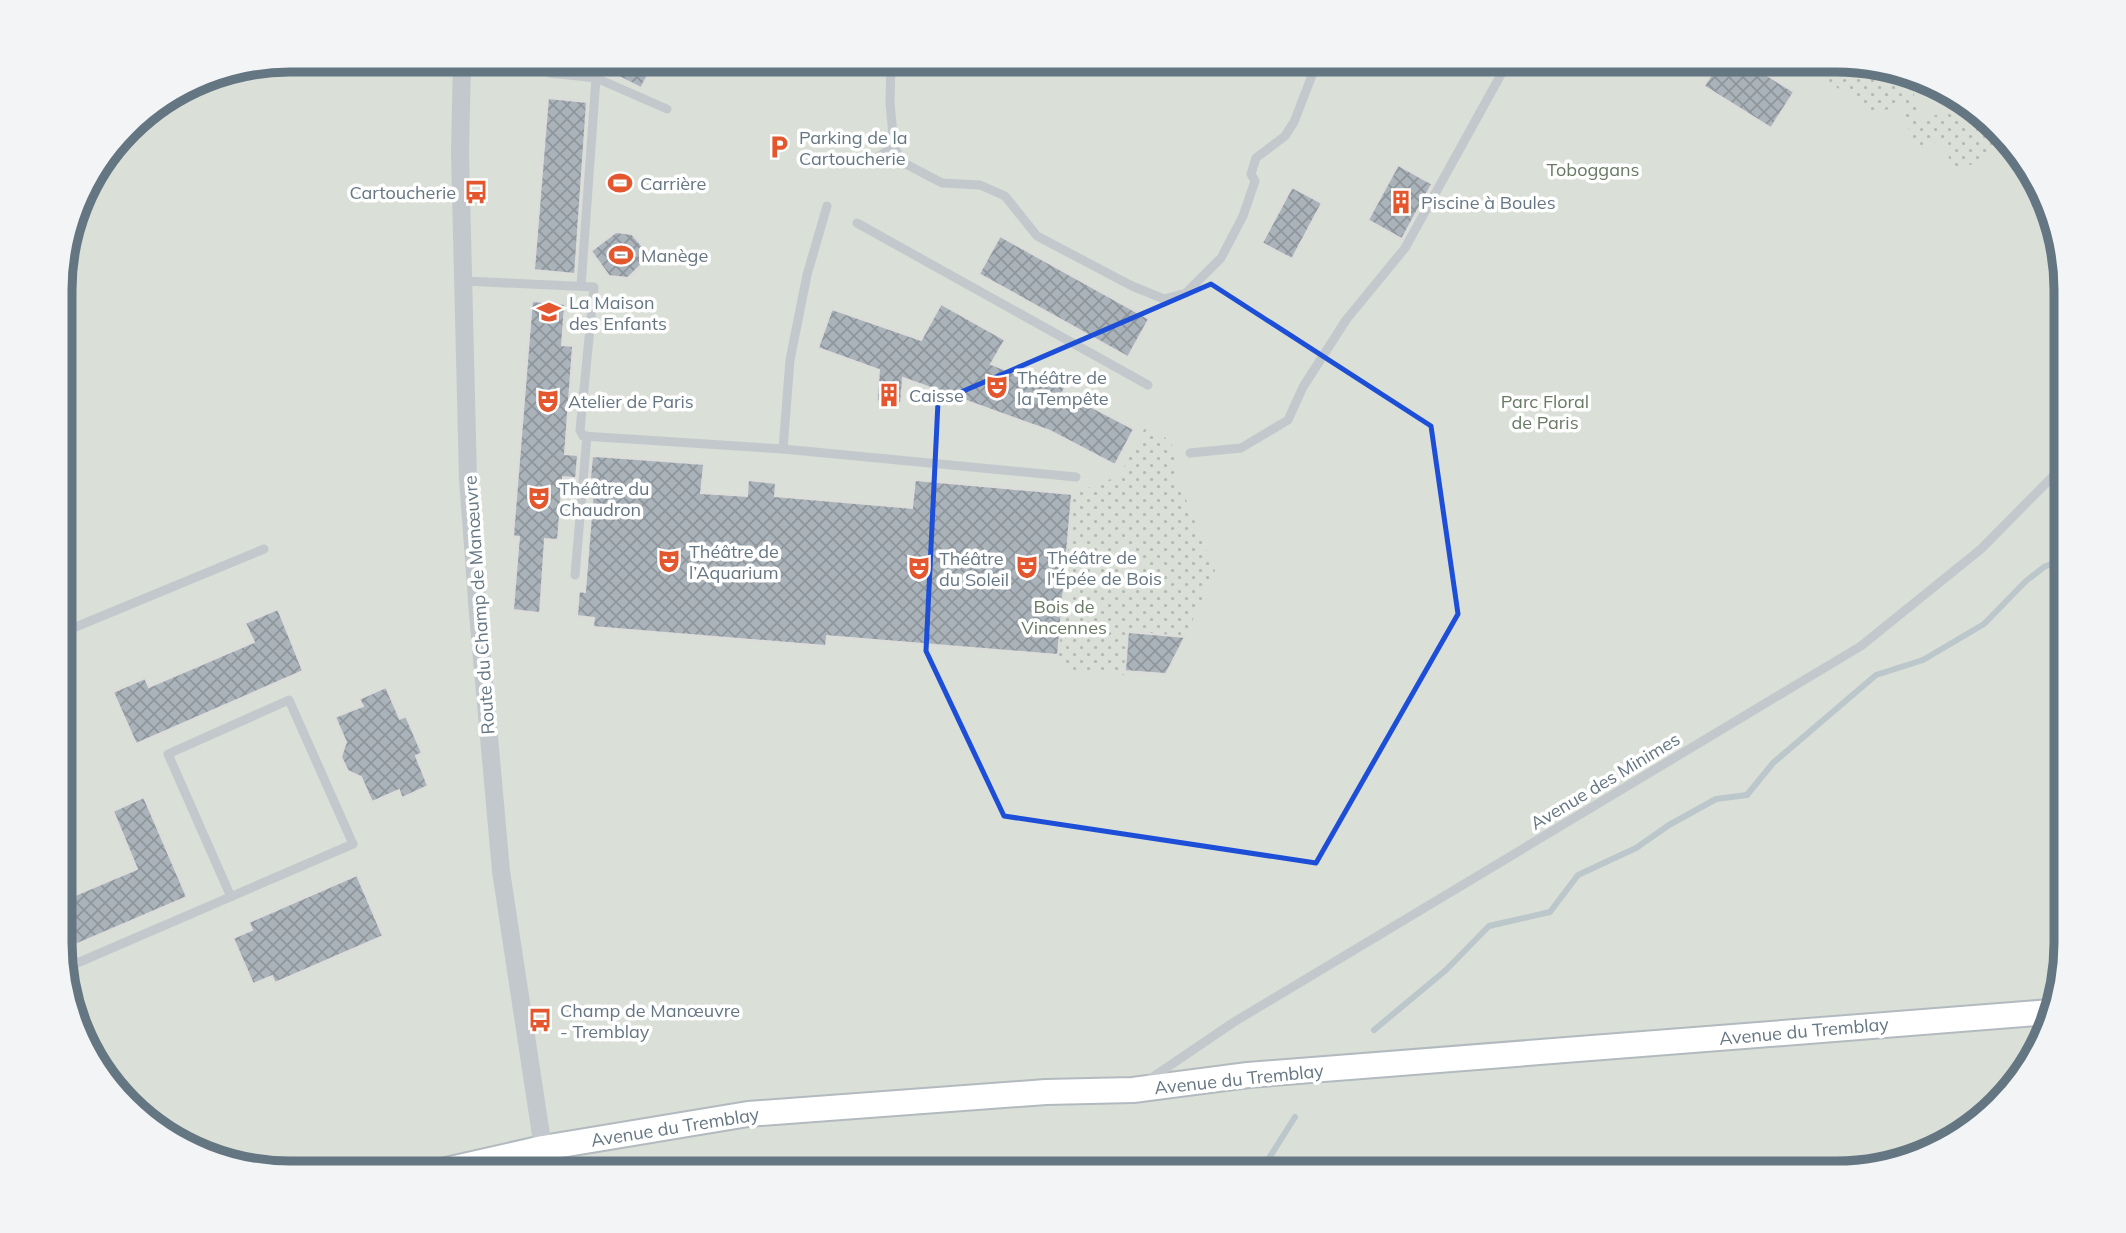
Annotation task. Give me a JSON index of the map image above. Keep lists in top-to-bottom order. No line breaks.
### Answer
{"streets":{"main road":["Avenue du Tremblay"],"street":["Route du Champ de Manœuvre"],"lane":["Avenue des Minimes"]},"crossings":[["Route du Champ de Manœuvre","Avenue du Tremblay"],["Avenue des Minimes","Avenue du Tremblay"]],"parks":["Toboggans","Parc Floral de Paris","Bois de Vincennes"],"places":{"parking":["Parking de la Cartoucherie"],"sports":["Carrière","Manège"],"bus stop":["Cartoucherie","Champ de Manœuvre - Tremblay"],"building":["Piscine à Boules","Caisse"],"school or university":["La Maison des Enfants"],"theatre":["Théâtre de la Tempête","Atelier de Paris","Théâtre du Chaudron","Théâtre de l’Aquarium","Théâtre de l'Épée de Bois","Théâtre du Soleil"]}}
